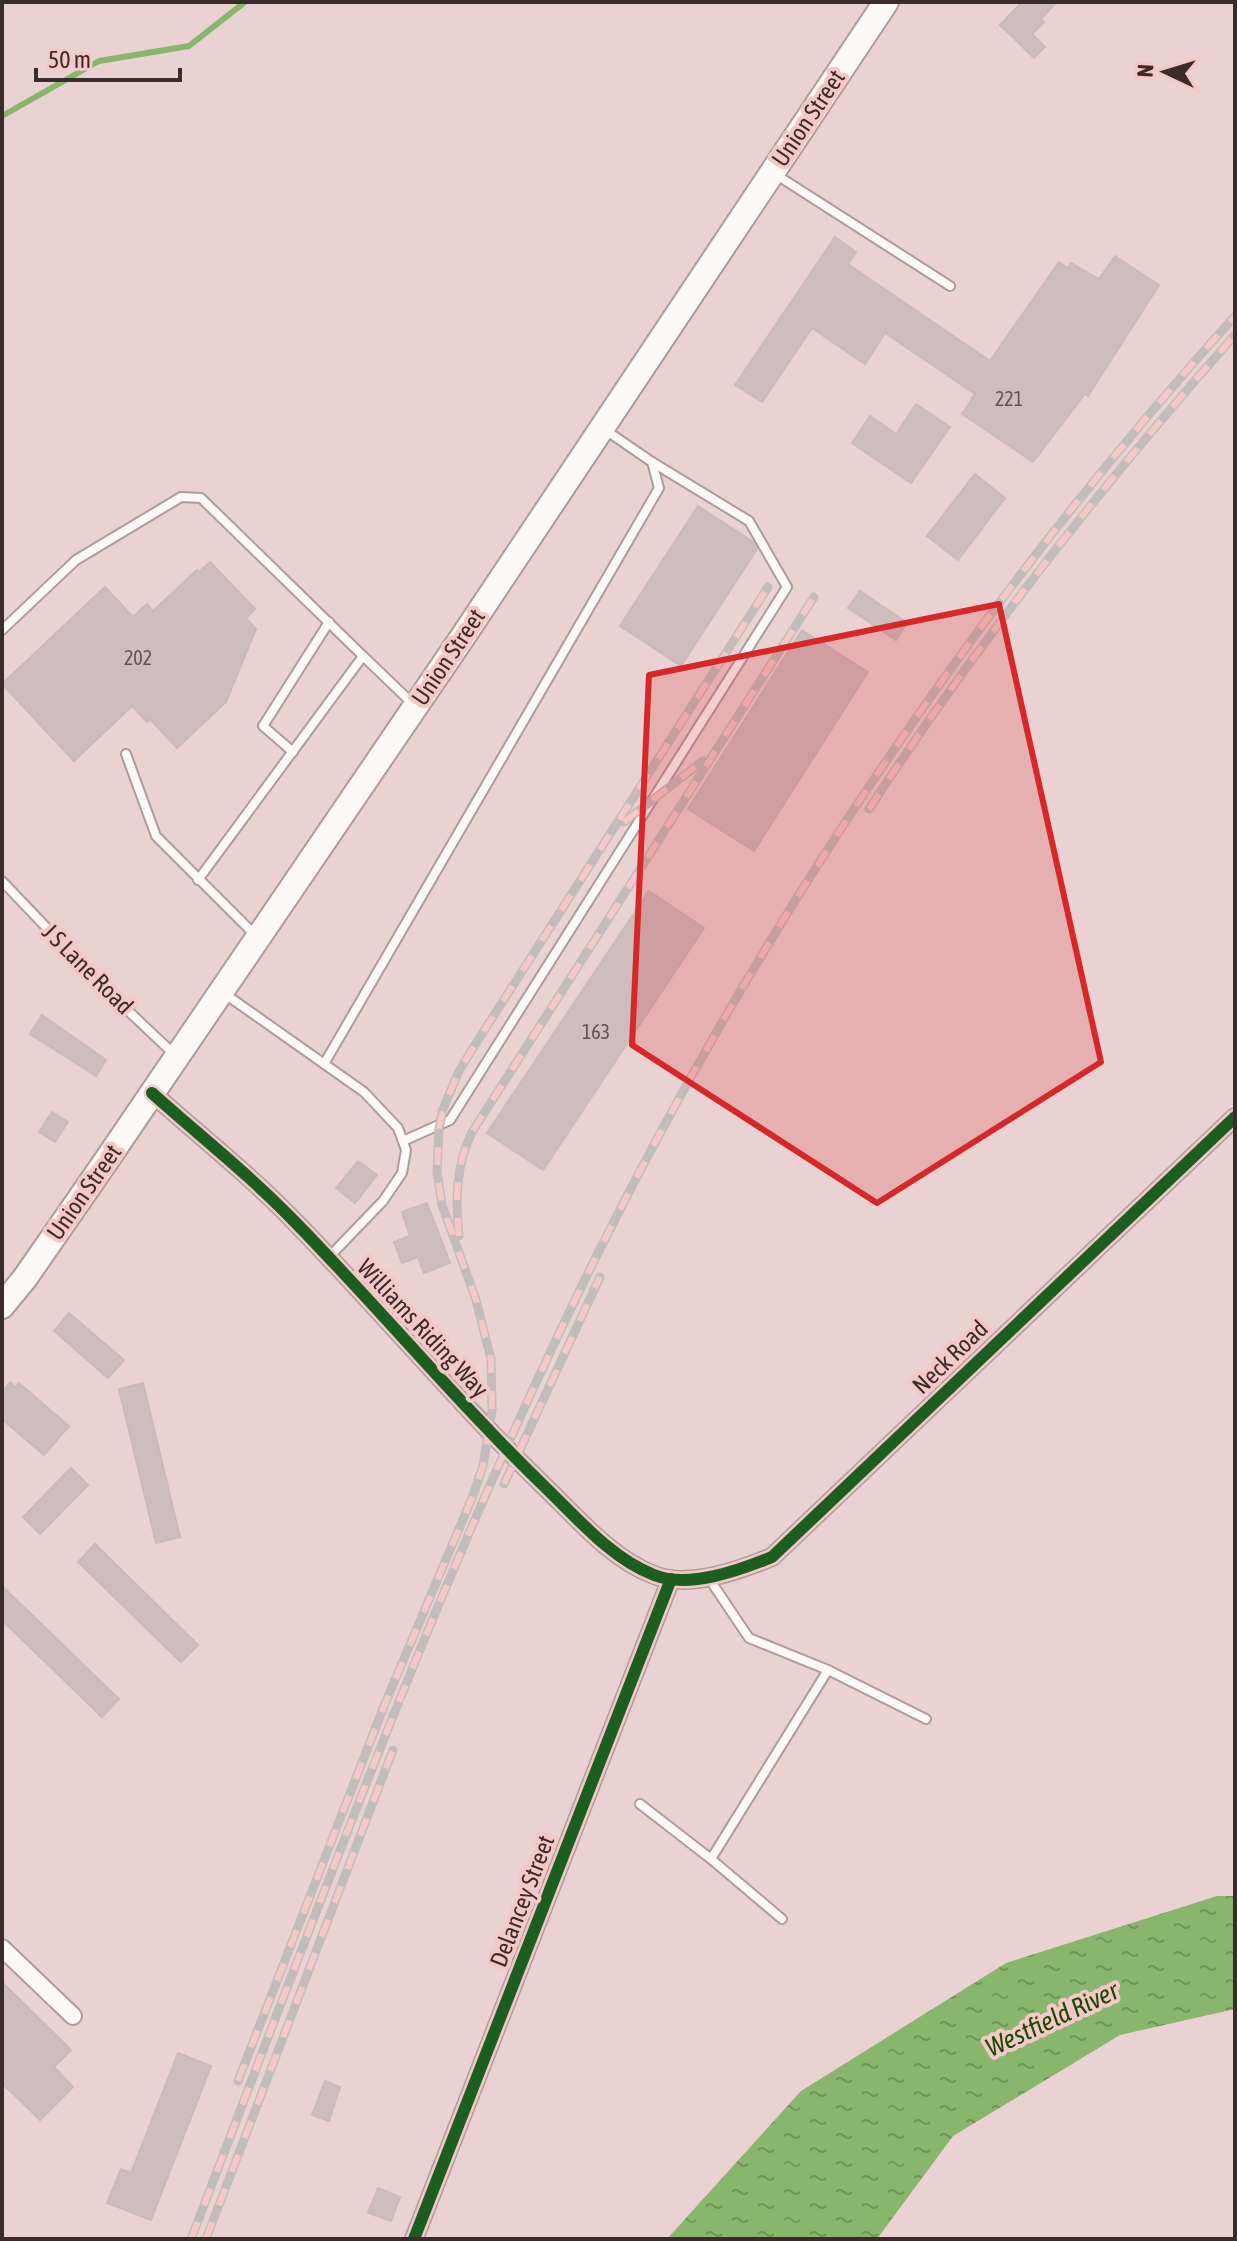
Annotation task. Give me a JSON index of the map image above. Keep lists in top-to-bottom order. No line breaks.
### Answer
{"streets":{"main road":["Union Street"],"street":["Williams Riding Way","Neck Road","Delancey Street"],"lane":["J S Lane Road"]},"crossings":[["Union Street","J S Lane Road"],["Union Street","Williams Riding Way"],["Williams Riding Way","Neck Road"],["Williams Riding Way","Delancey Street"],["Neck Road","Delancey Street"]],"water":["Westfield River"],"house_numbers":["221","202","163"],"scale_bar":"50 m","north":"left"}
